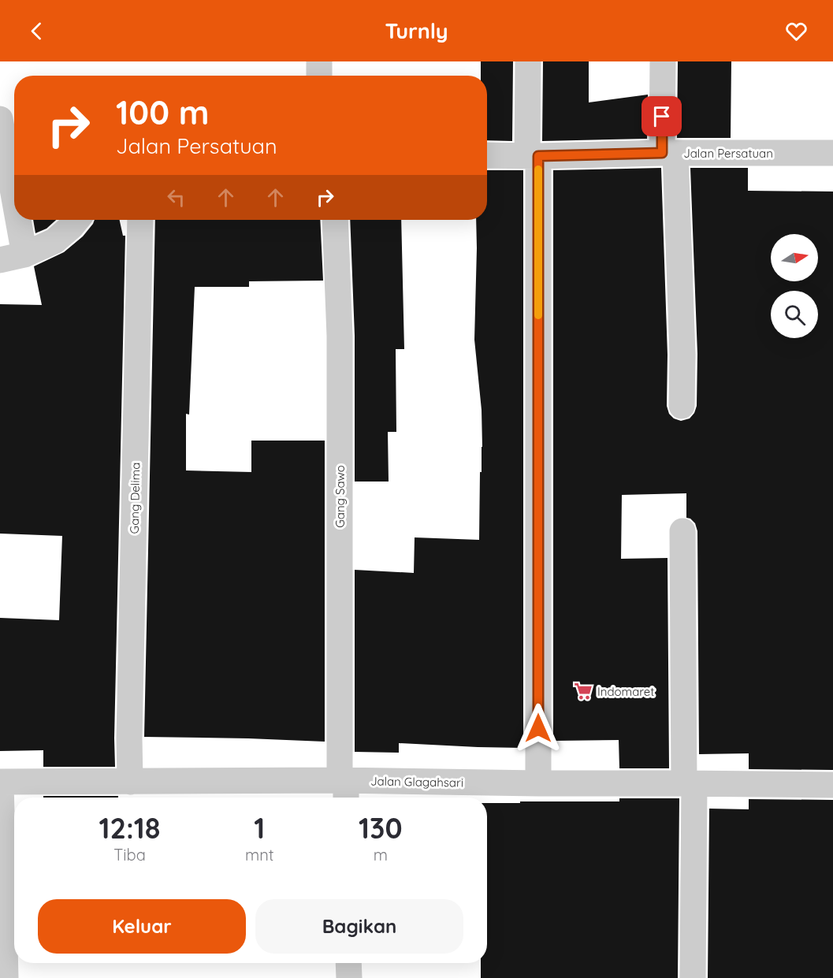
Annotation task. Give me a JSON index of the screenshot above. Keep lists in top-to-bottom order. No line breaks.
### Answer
{"streets":{"street":["Jalan Persatuan","Gang Sawo","Gang Delima","Jalan Glagahsari"]},"crossings":[["Gang Sawo","Jalan Glagahsari"],["Gang Delima","Jalan Glagahsari"]],"places":{"supermarket":["Indomaret"]},"north":"right","page":{"header":"Turnly","turn":["100 m","Jalan Persatuan"],"eta":["12:18","Tiba","1","mnt","130","m"],"buttons":["Keluar","Bagikan"]}}
